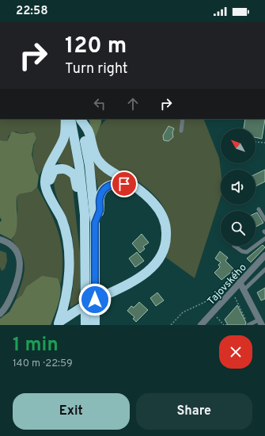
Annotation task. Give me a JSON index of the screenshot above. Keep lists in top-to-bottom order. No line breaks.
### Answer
{"streets":{"street":["Tajovského"]},"north":"top left","page":{"status":"22:58","turn":["120 m","Turn right"],"heading":["1 min","140 m · 22:59"],"buttons":["Exit","Share"]}}
